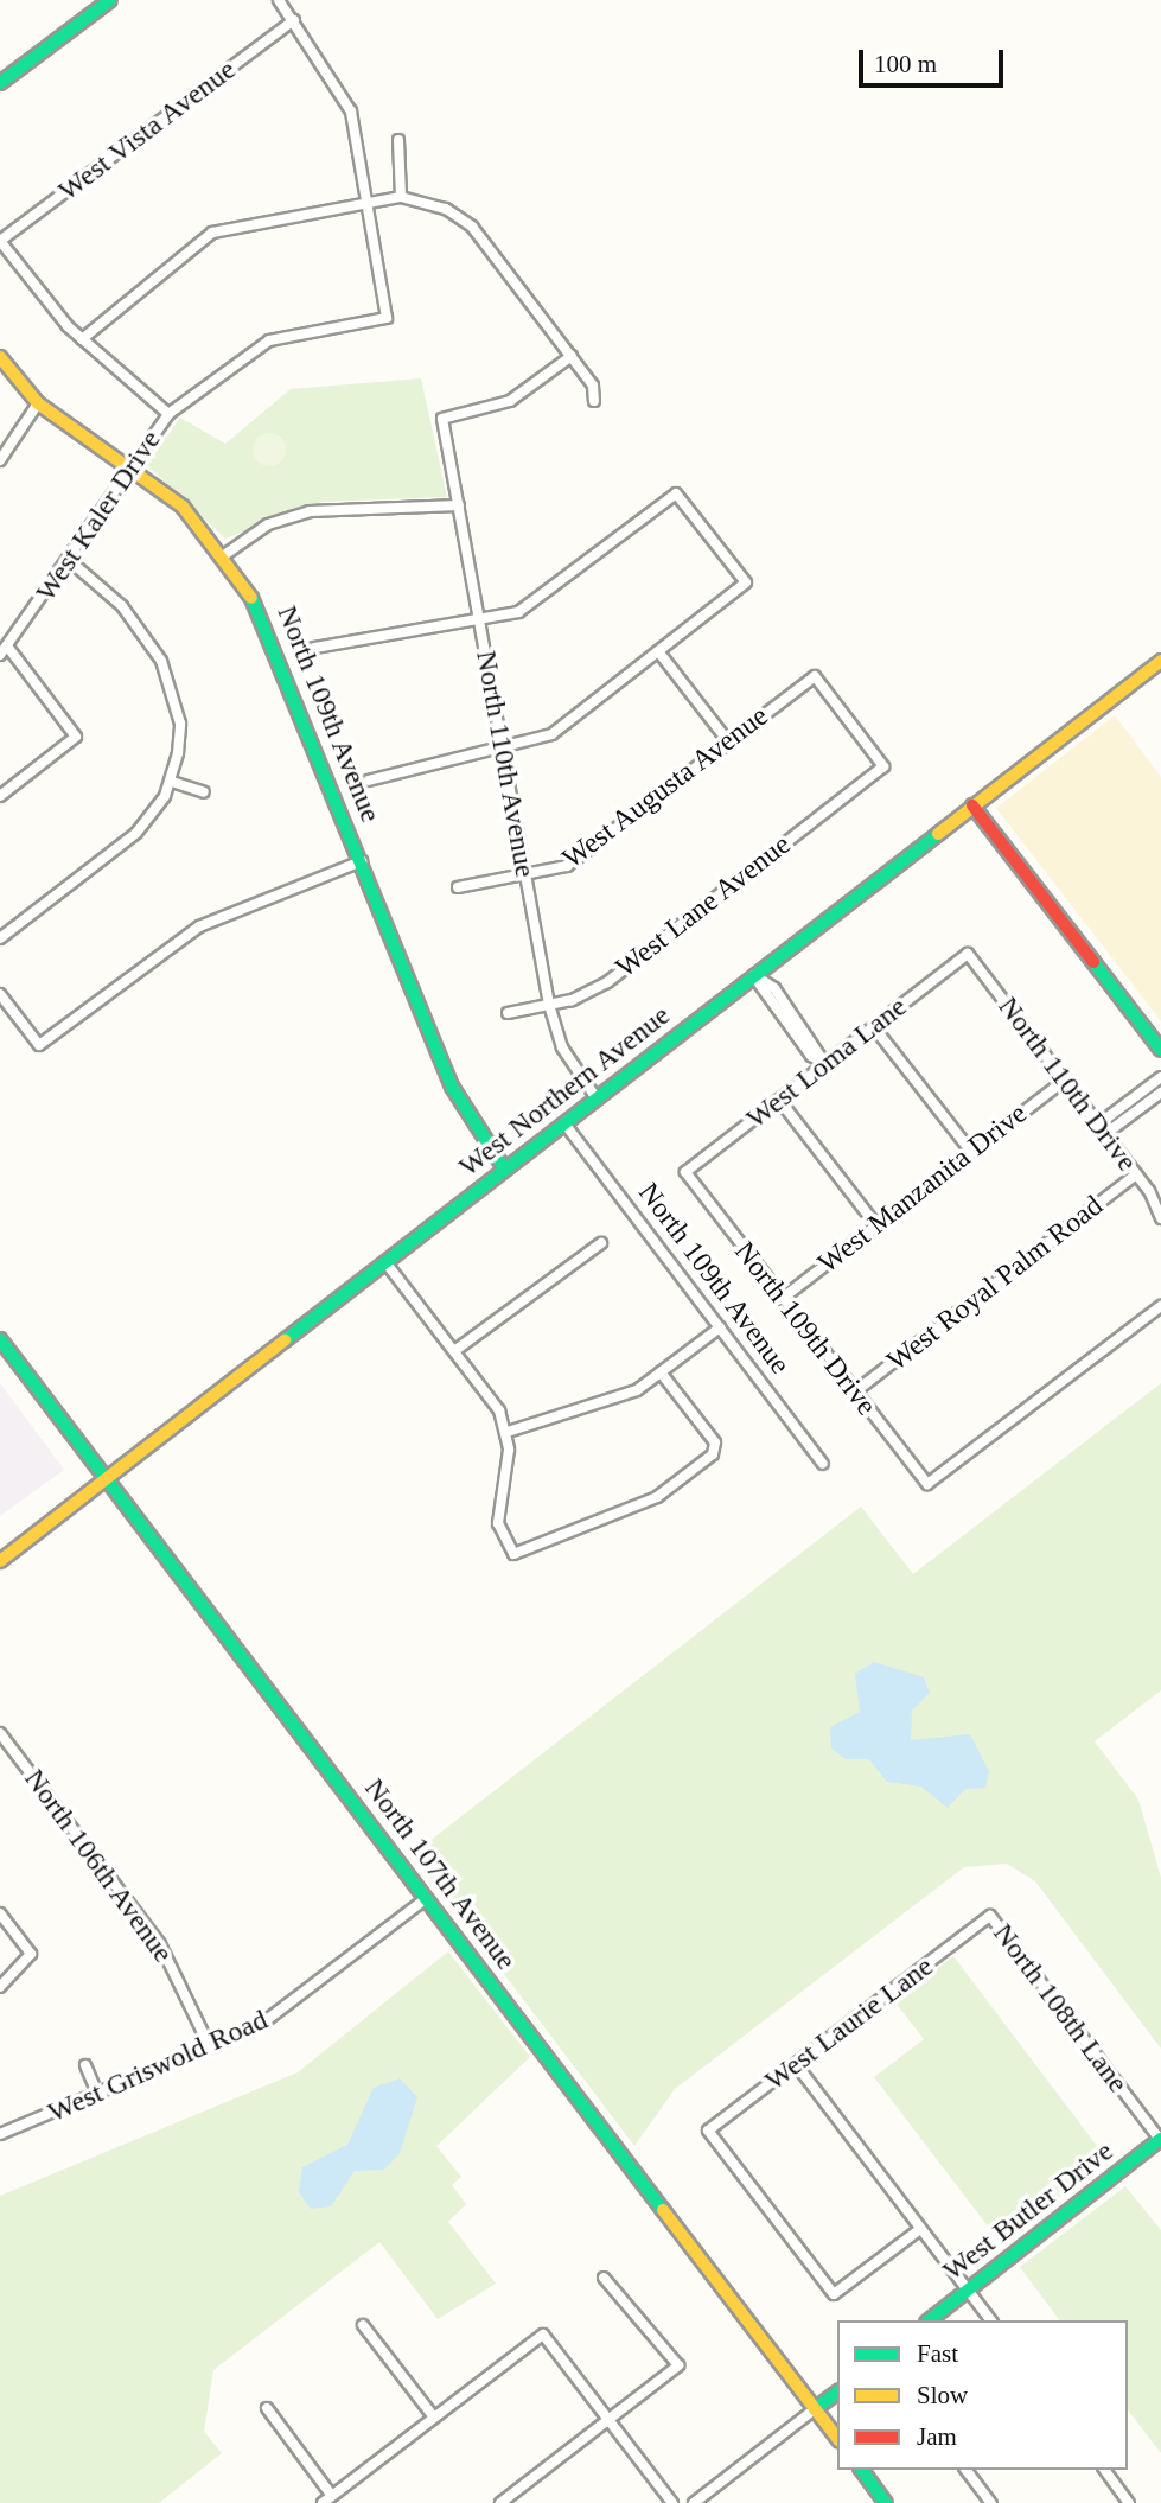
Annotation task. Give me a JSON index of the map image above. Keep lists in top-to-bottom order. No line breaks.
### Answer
{"streets":{"street":["West Vista Avenue","West Kaler Drive","North 109th Avenue","North 110th Avenue","West Augusta Avenue","West Lane Avenue","West Loma Lane","North 110th Drive","West Northern Avenue","West Manzanita Drive","West Royal Palm Road","North 109th Drive","North 106th Avenue","North 107th Avenue","North 108th Lane","West Laurie Lane","West Griswold Road","West Butler Drive"]},"crossings":[["West Kaler Drive","North 109th Avenue"],["North 109th Avenue","West Northern Avenue"],["North 110th Avenue","West Augusta Avenue"],["North 110th Avenue","West Lane Avenue"],["North 110th Avenue","West Northern Avenue"],["West Augusta Avenue","West Lane Avenue"],["West Loma Lane","North 110th Drive"],["West Loma Lane","North 109th Drive"],["North 110th Drive","West Manzanita Drive"],["North 110th Drive","West Royal Palm Road"],["West Northern Avenue","North 107th Avenue"],["West Manzanita Drive","North 109th Drive"],["West Royal Palm Road","North 109th Drive"],["North 106th Avenue","West Griswold Road"],["North 107th Avenue","West Griswold Road"],["North 108th Lane","West Laurie Lane"],["North 108th Lane","West Butler Drive"]],"legend":["Fast","Slow","Jam"],"scale_bar":"100 m"}
